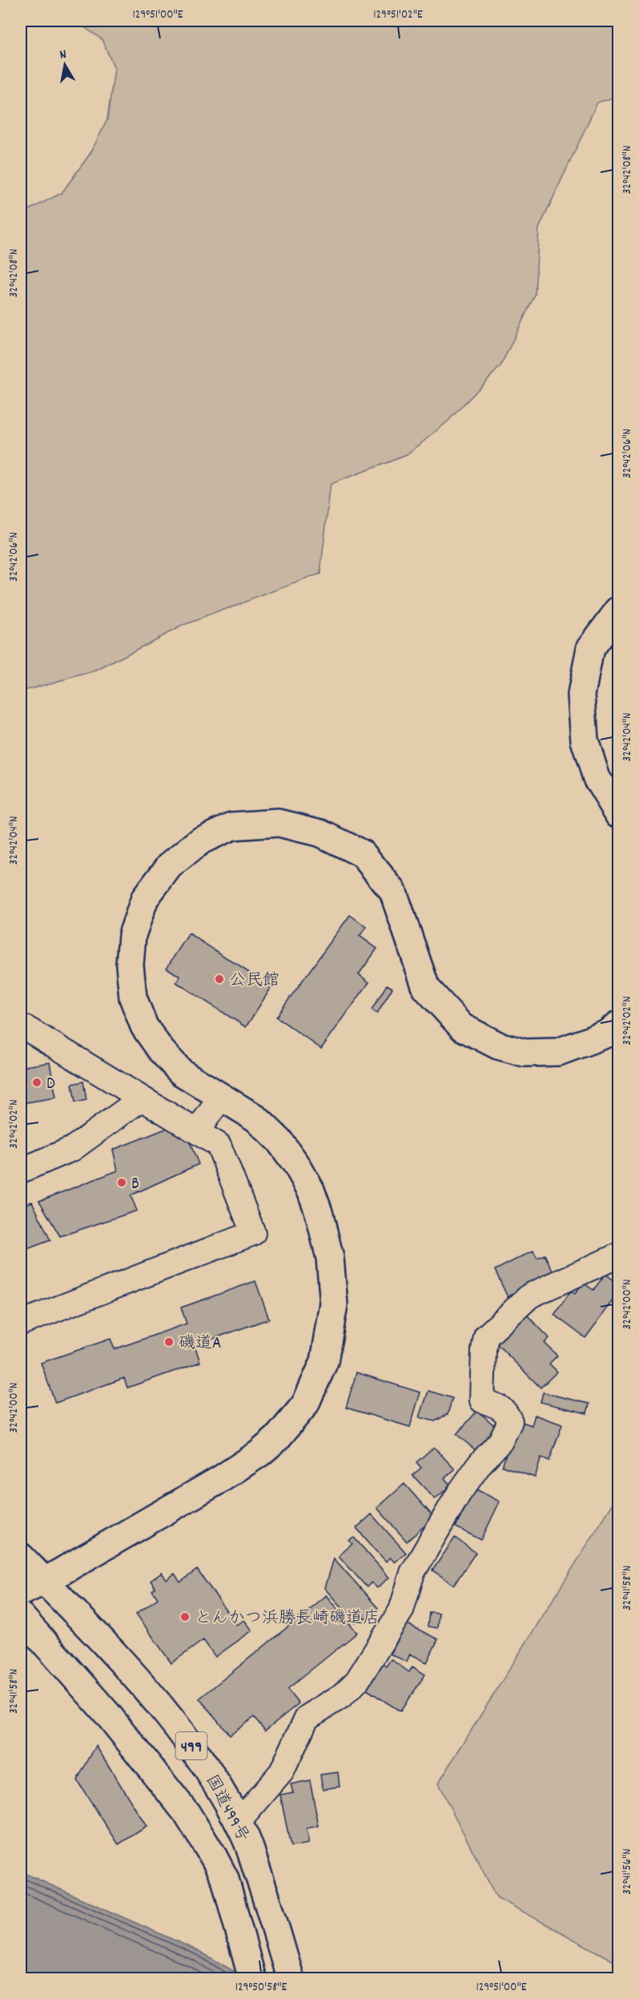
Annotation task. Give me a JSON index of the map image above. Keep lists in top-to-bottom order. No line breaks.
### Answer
{"streets":{"main road":["499","国道499号"]},"places":["公民館","D","B","磯道A","とんかつ浜勝長崎磯道店"],"north":"top","coordinates":["129°51'00\"E","129°51'02\"E","32°42'08\"N","32°42'06\"N","32°42'04\"N","32°42'02\"N","32°42'00\"N","32°41'58\"N","32°41'56\"N","129°50'58\"E"]}
